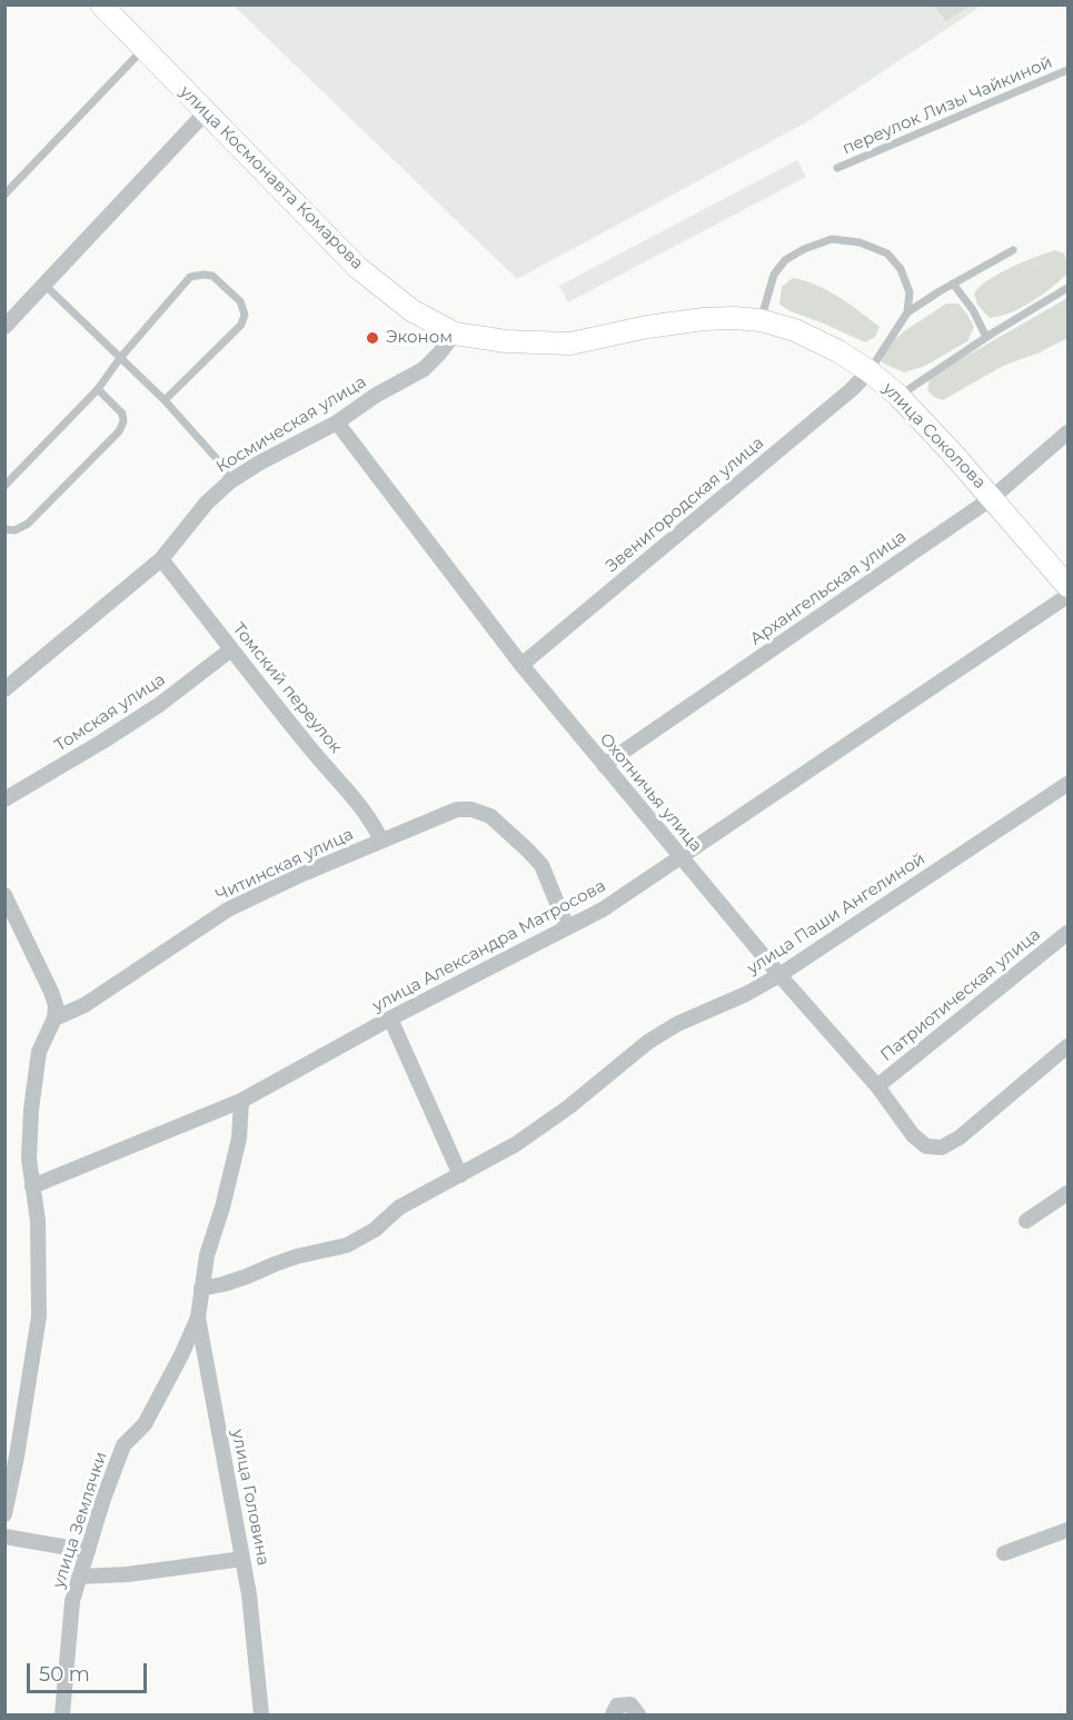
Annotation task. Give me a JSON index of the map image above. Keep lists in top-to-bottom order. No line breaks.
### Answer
{"streets":{"main road":["улица Космонавта Комарова","улица Соколова"],"street":["Космическая улица","Звенигородская улица","Архангельская улица","Томский переулок","Томская улица","Охотничья улица","Читинская улица","улица Паши Ангелиной","улица Александра Матросова","Патриотическая улица","улица Головина","улица Землячки"],"lane":["переулок Лизы Чайкиной"]},"crossings":[["улица Космонавта Комарова","Космическая улица"],["улица Космонавта Комарова","улица Соколова"],["Космическая улица","улица Соколова"],["Космическая улица","Томский переулок"],["Космическая улица","Охотничья улица"],["улица Соколова","Звенигородская улица"],["улица Соколова","Архангельская улица"],["Звенигородская улица","Охотничья улица"],["Архангельская улица","Охотничья улица"],["Томский переулок","Томская улица"],["Томский переулок","Читинская улица"],["Охотничья улица","улица Паши Ангелиной"],["Охотничья улица","улица Александра Матросова"],["Охотничья улица","Патриотическая улица"],["Читинская улица","улица Александра Матросова"],["улица Паши Ангелиной","улица Головина"],["улица Александра Матросова","улица Головина"],["улица Головина","улица Землячки"]],"places":["Эконом"],"scale_bar":"50 m"}
